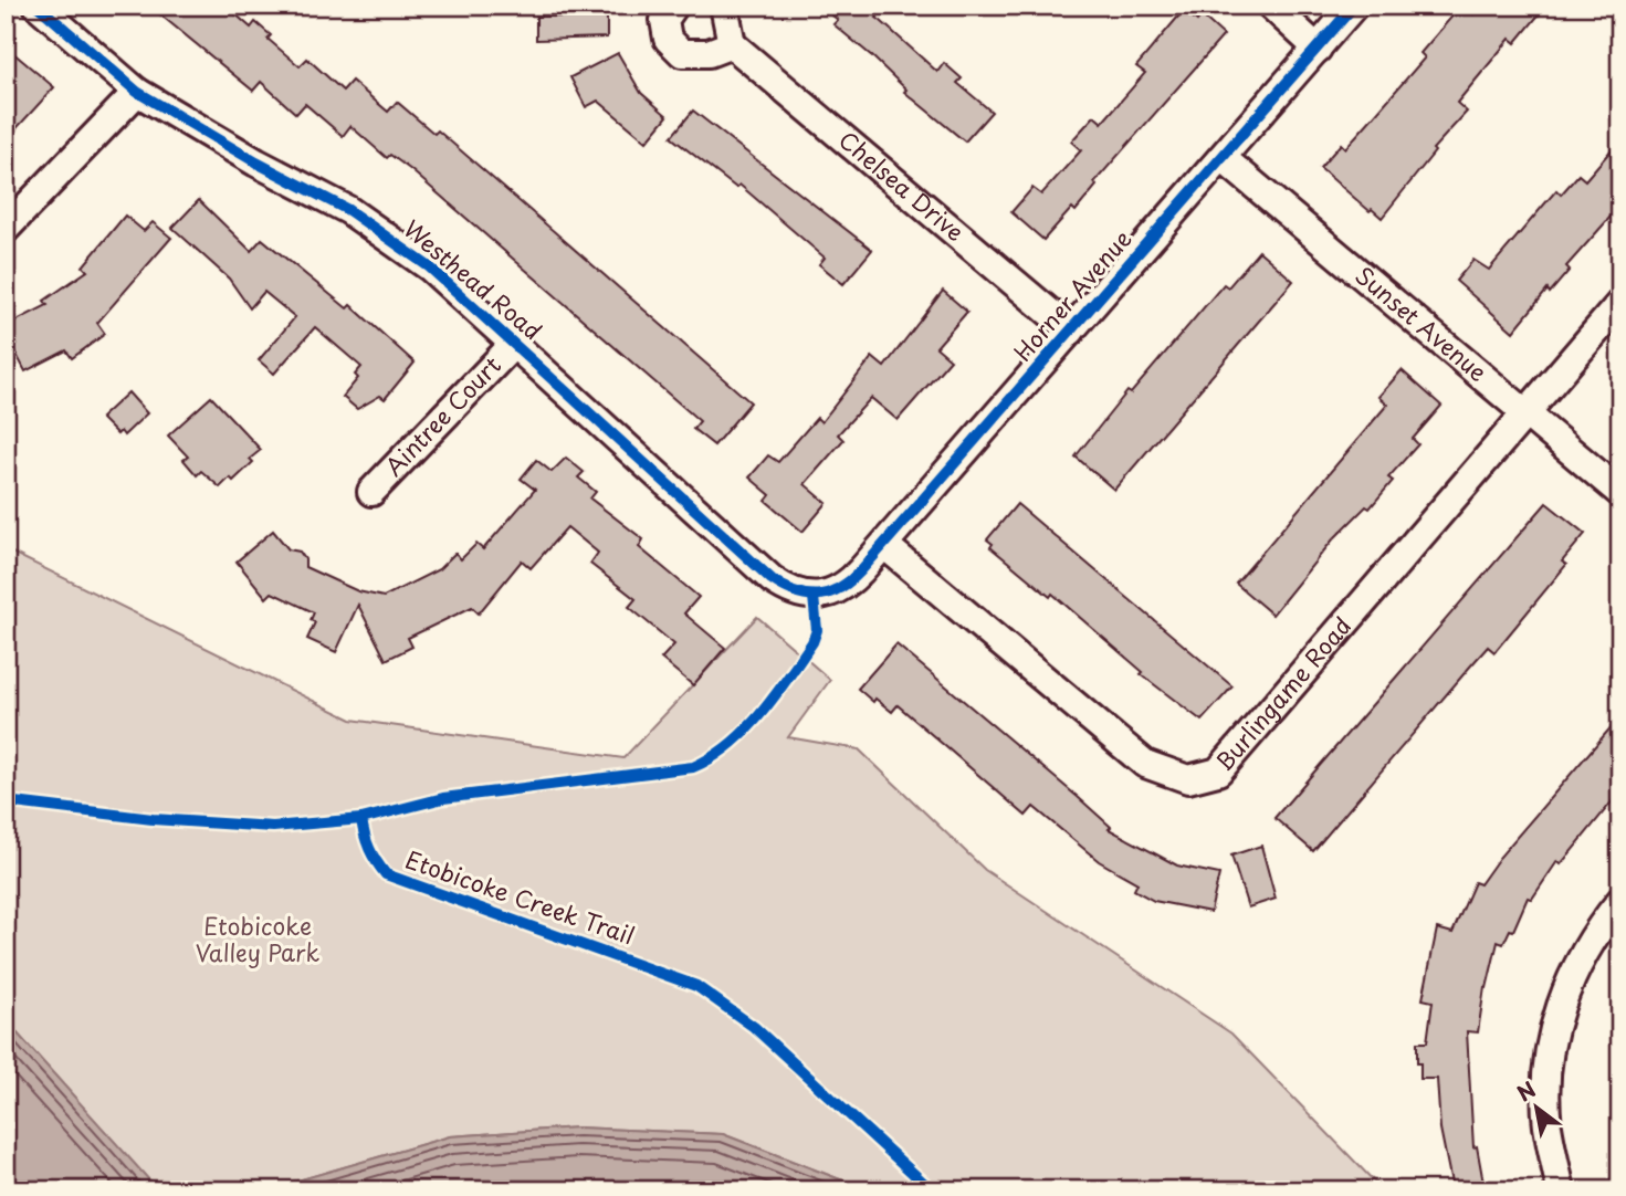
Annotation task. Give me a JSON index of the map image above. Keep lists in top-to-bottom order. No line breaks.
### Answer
{"streets":{"street":["Chelsea Drive","Westhead Road","Horner Avenue","Sunset Avenue","Aintree Court","Burlingame Road"],"cycle path":["Etobicoke Creek Trail"]},"crossings":[["Chelsea Drive","Horner Avenue"],["Westhead Road","Horner Avenue"],["Westhead Road","Aintree Court"],["Horner Avenue","Sunset Avenue"],["Horner Avenue","Burlingame Road"],["Sunset Avenue","Burlingame Road"]],"parks":["Etobicoke Valley Park"],"north":"top left"}
